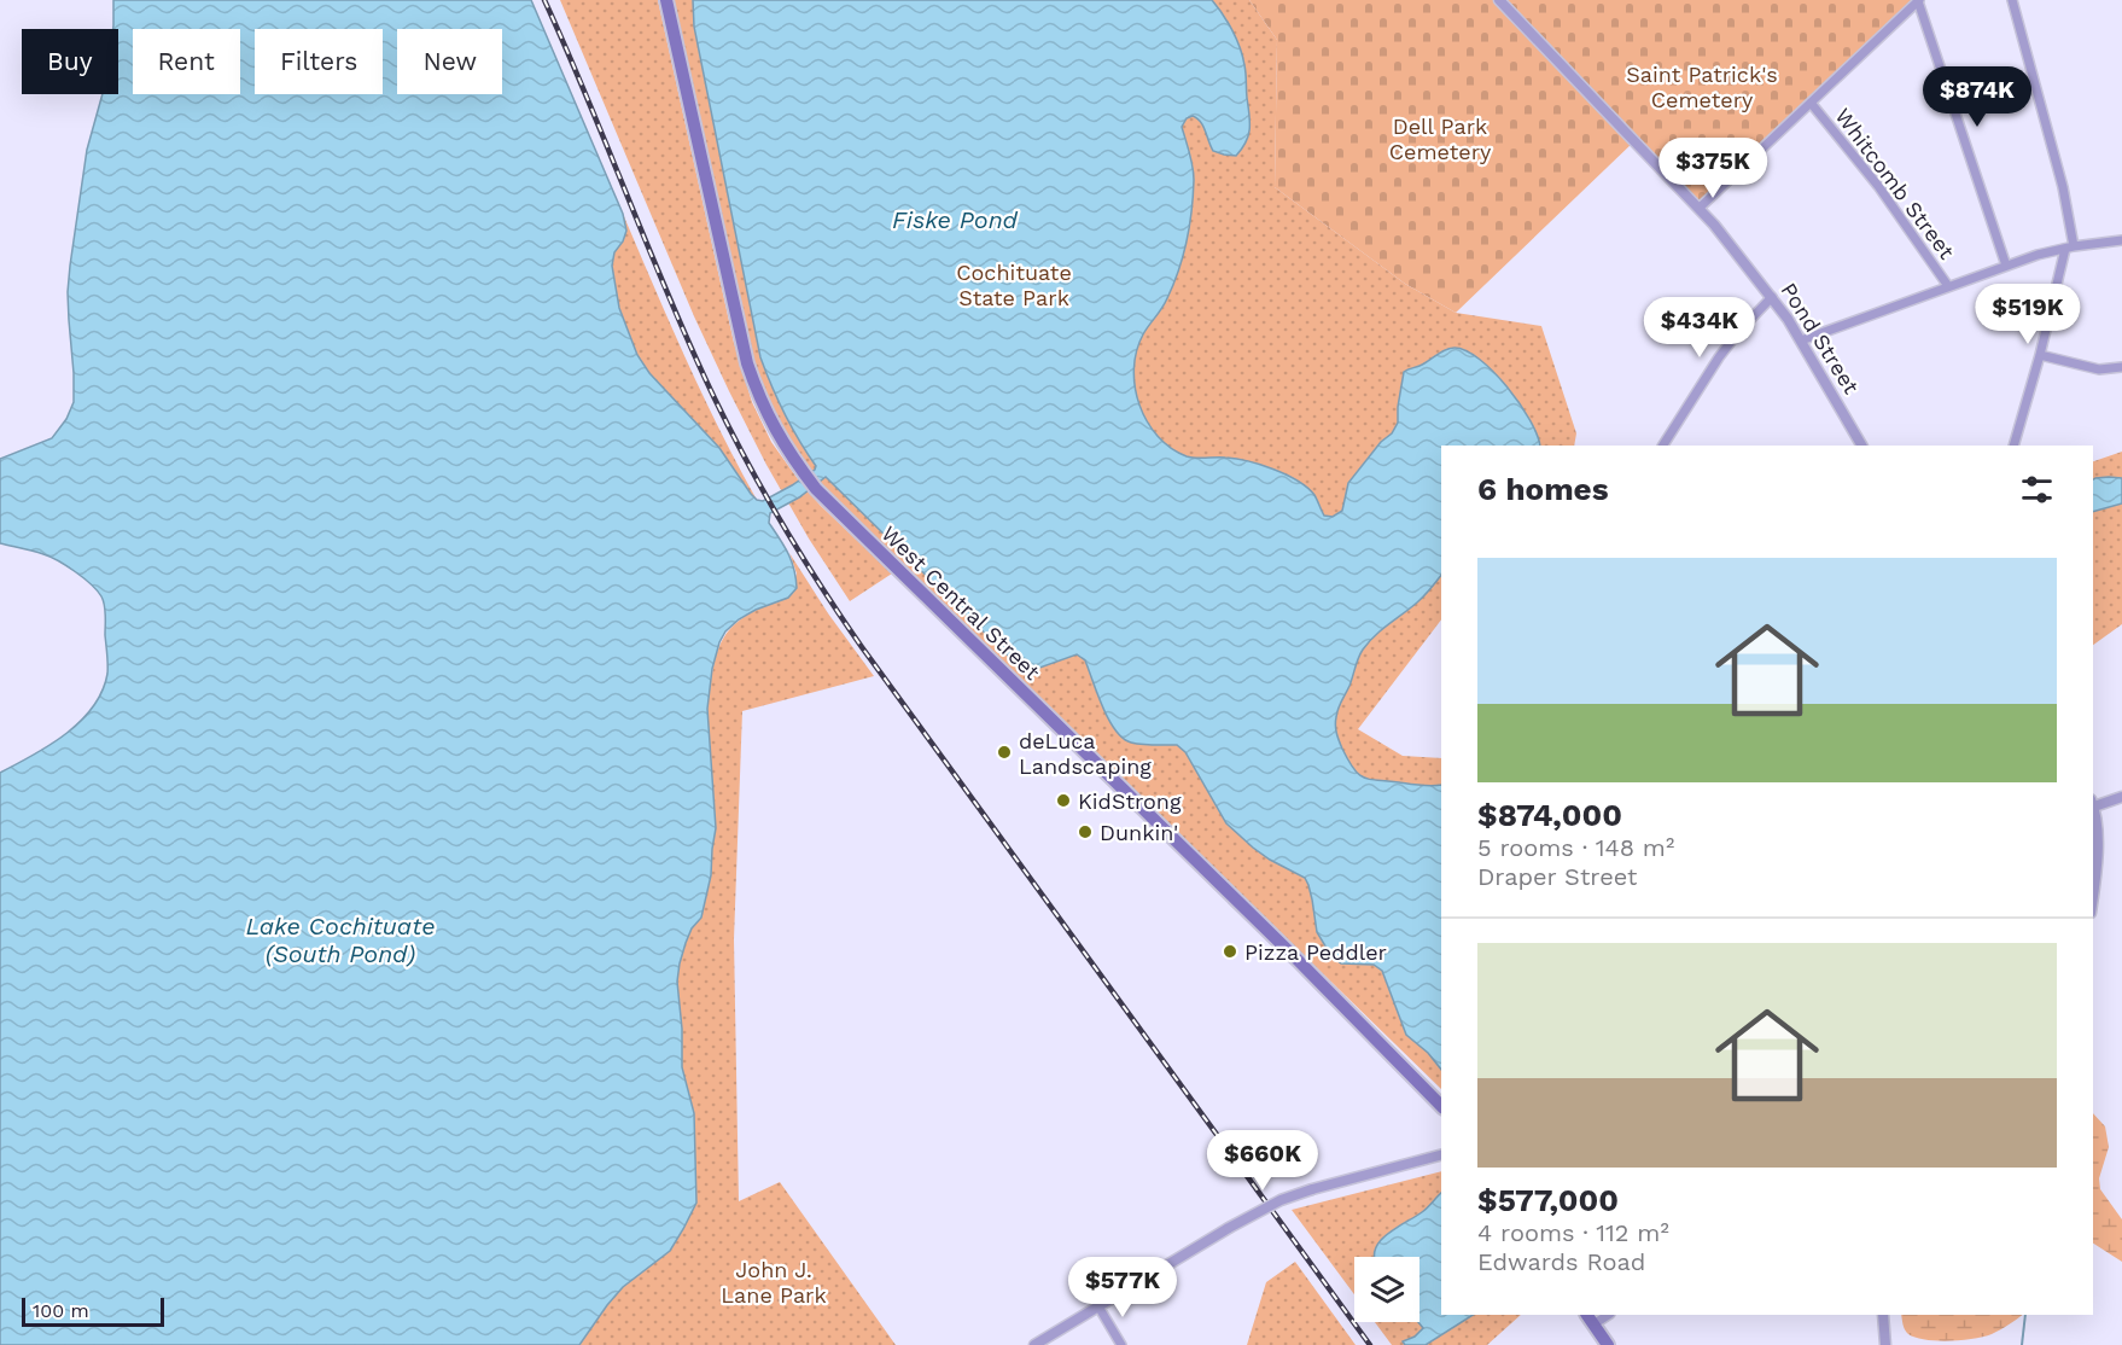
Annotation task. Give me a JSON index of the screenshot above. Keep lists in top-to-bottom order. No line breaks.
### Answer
{"streets":{"main road":["West Central Street"],"street":["Whitcomb Street","Pond Street"]},"water":["Fiske Pond","Lake Cochituate (South Pond)"],"parks":["Saint Patrick's Cemetery","Dell Park Cemetery","Cochituate State Park","John J. Lane Park"],"places":["deLuca Landscaping","KidStrong","Dunkin'","Pizza Peddler"],"scale_bar":"100 m","page":{"chip":["Buy","Rent","Filters","New"],"price":["$874K","$375K","$519K","$434K","$660K","$577K"],"heading":"6 homes","list":[{"name":"$874,000","note":"5 rooms · 148 m² · Draper Street"},{"name":"$577,000","note":"4 rooms · 112 m² · Edwards Road"}],"scale":"100 m"}}
